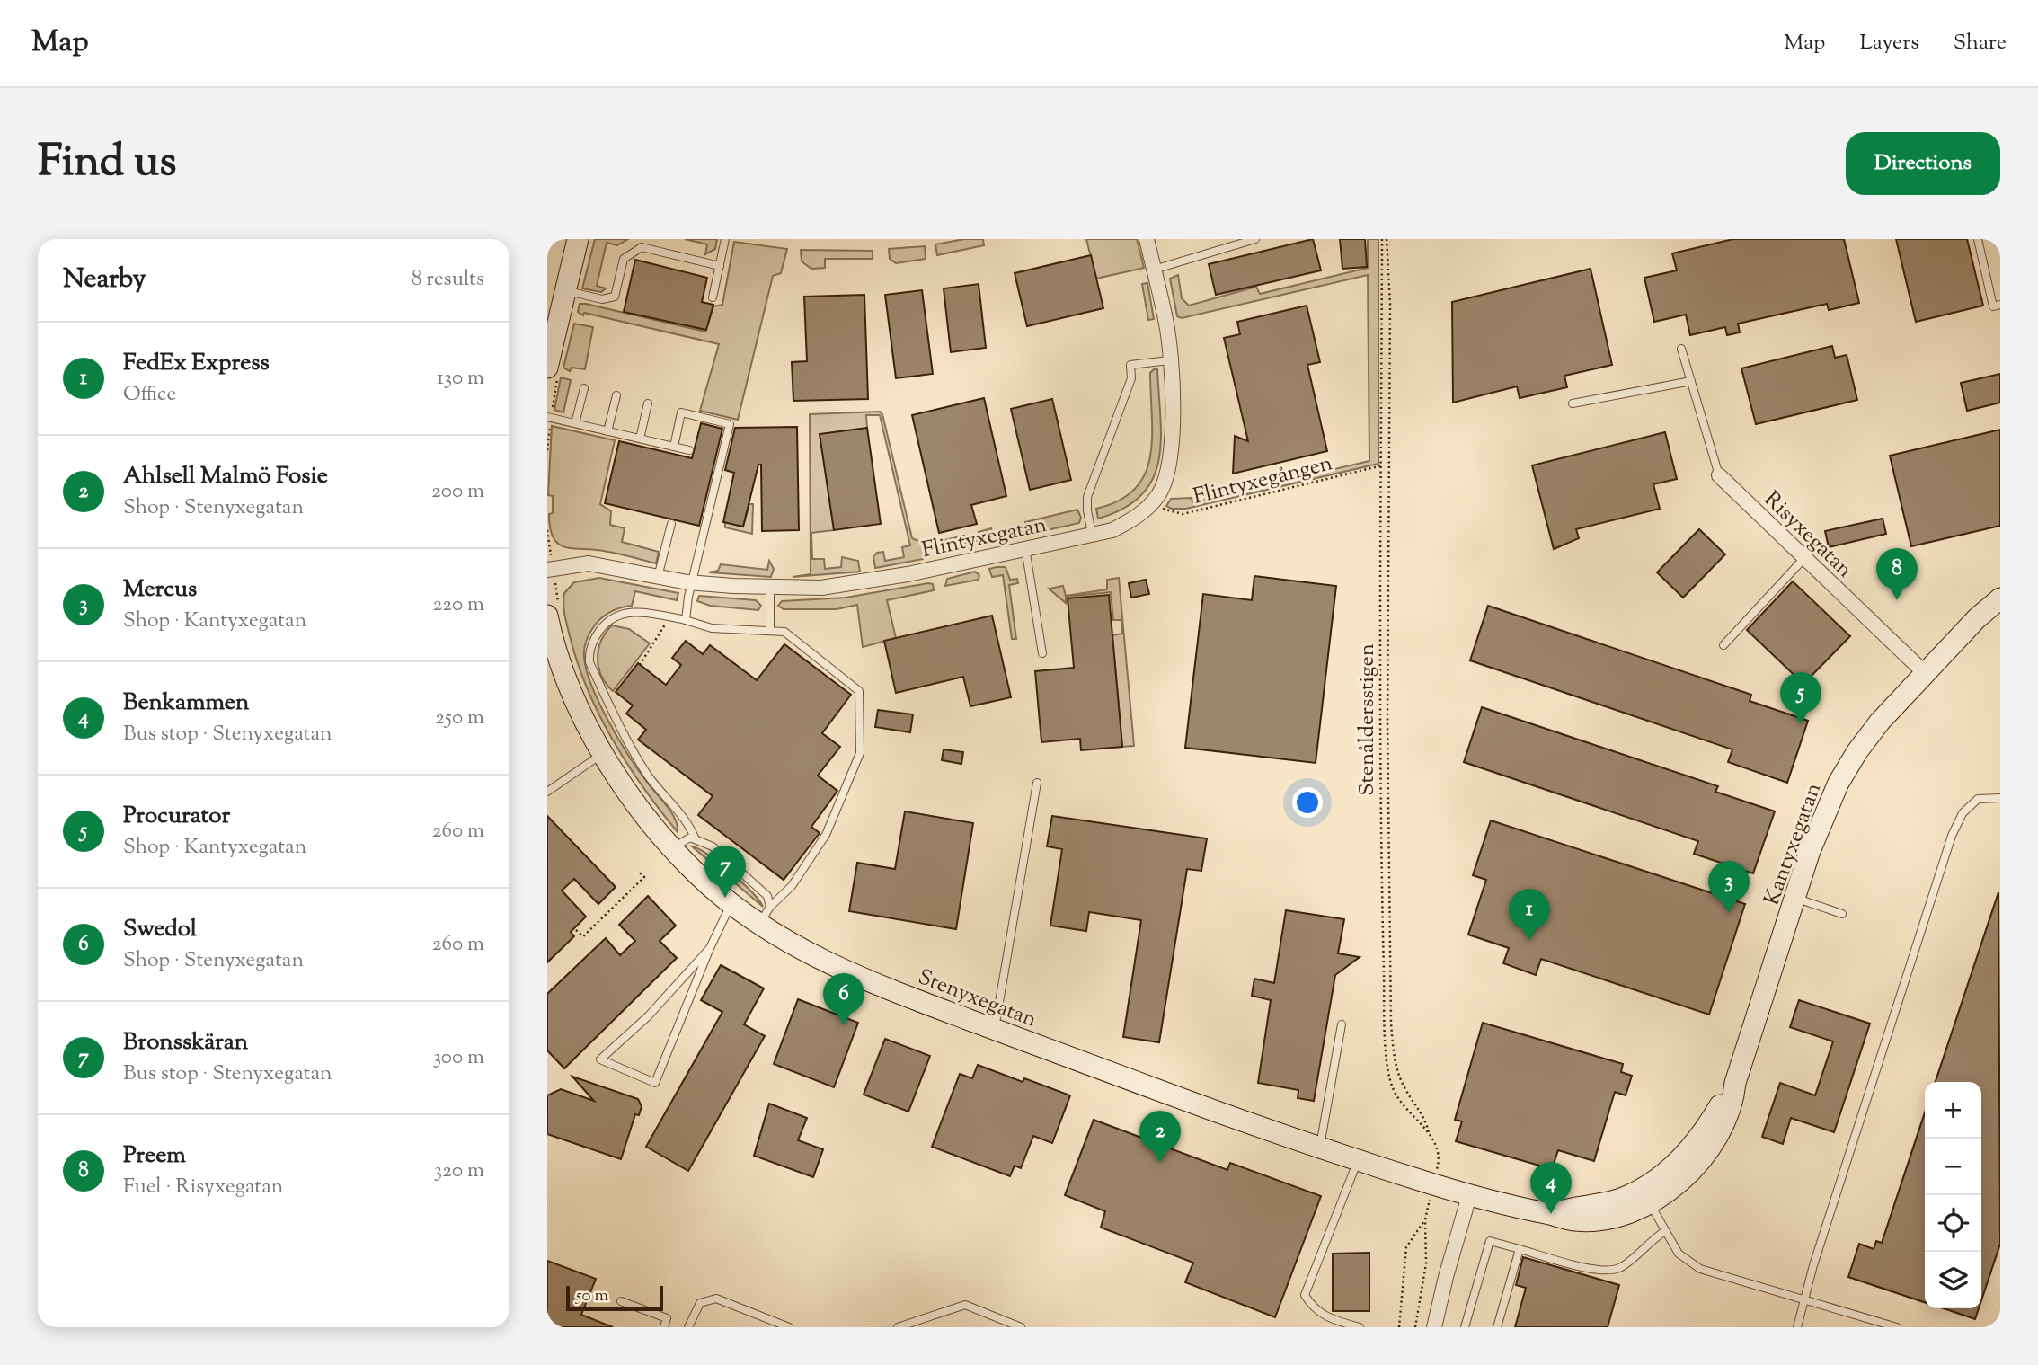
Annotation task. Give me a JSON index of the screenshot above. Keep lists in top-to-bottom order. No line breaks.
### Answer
{"streets":{"street":["Risyxegatan","Flintyxegatan","Kantyxegatan","Stenyxegatan"],"path":["Flintyxegången","Stenåldersstigen"]},"crossings":[["Flintyxegången","Flintyxegatan"],["Flintyxegången","Stenåldersstigen"],["Risyxegatan","Kantyxegatan"],["Stenåldersstigen","Stenyxegatan"],["Kantyxegatan","Stenyxegatan"]],"scale_bar":"50 m","page":{"header":"Map","nav":["Map","Layers","Share"],"title":"Find us","buttons":"Directions","heading":["Nearby","8 results"],"list":[{"mark":"1","name":"FedEx Express","note":"Office","value":"130 m"},{"mark":"2","name":"Ahlsell Malmö Fosie","note":"Shop · Stenyxegatan","value":"200 m"},{"mark":"3","name":"Mercus","note":"Shop · Kantyxegatan","value":"220 m"},{"mark":"4","name":"Benkammen","note":"Bus stop · Stenyxegatan","value":"250 m"},{"mark":"5","name":"Procurator","note":"Shop · Kantyxegatan","value":"260 m"},{"mark":"6","name":"Swedol","note":"Shop · Stenyxegatan","value":"260 m"},{"mark":"7","name":"Bronsskäran","note":"Bus stop · Stenyxegatan","value":"300 m"},{"mark":"8","name":"Preem","note":"Fuel · Risyxegatan","value":"320 m"}],"pins":["8","5","7","3","1","6","2","4"],"map_buttons":["+","−"],"scale":"50 m"}}
